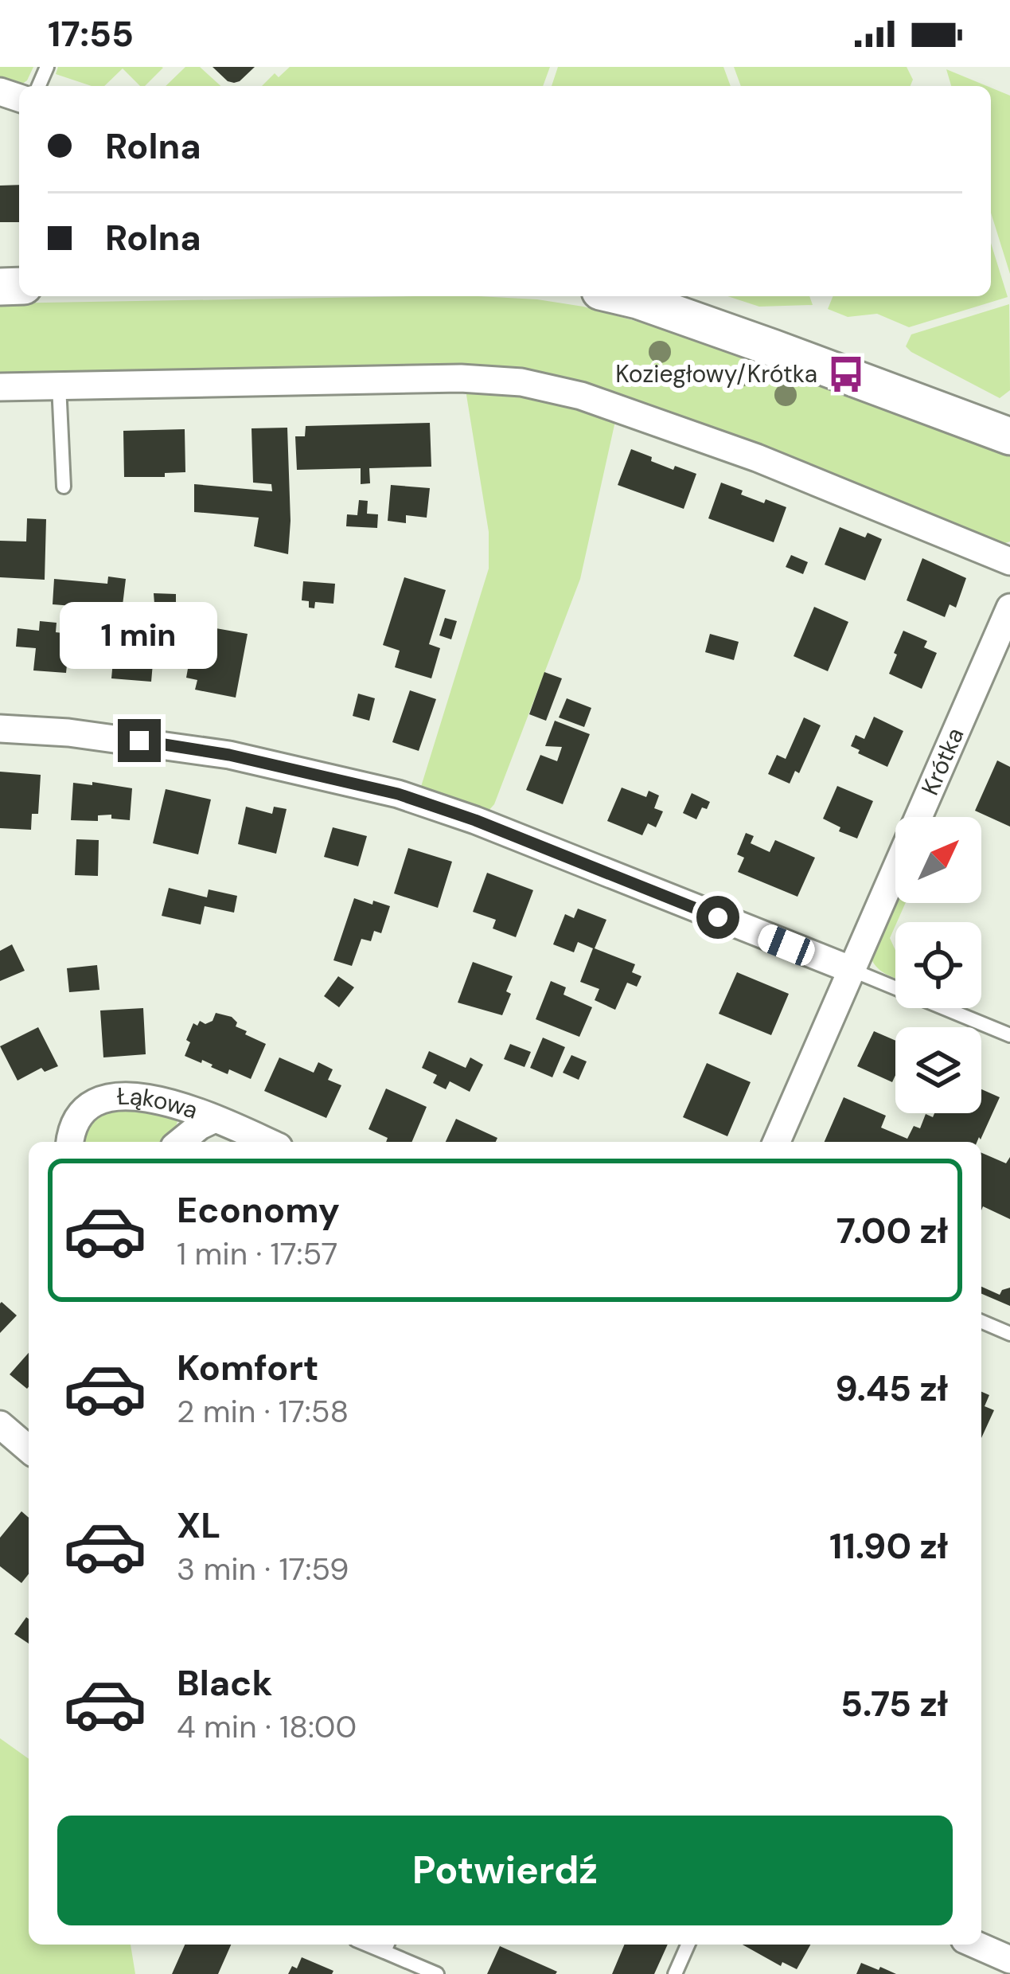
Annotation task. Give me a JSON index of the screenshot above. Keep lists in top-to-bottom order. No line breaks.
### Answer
{"streets":{"street":["Krótka","Łąkowa"]},"places":{"bus stop":["Koziegłowy/Krótka"]},"north":"top right","page":{"status":"17:55","banner":["Rolna","Rolna"],"bubble":"1 min","list":[{"name":"Economy","note":"1 min · 17:57","value":"7.00 zł"},{"name":"Komfort","note":"2 min · 17:58","value":"9.45 zł"},{"name":"XL","note":"3 min · 17:59","value":"11.90 zł"},{"name":"Black","note":"4 min · 18:00","value":"5.75 zł"}],"buttons":"Potwierdź"}}
